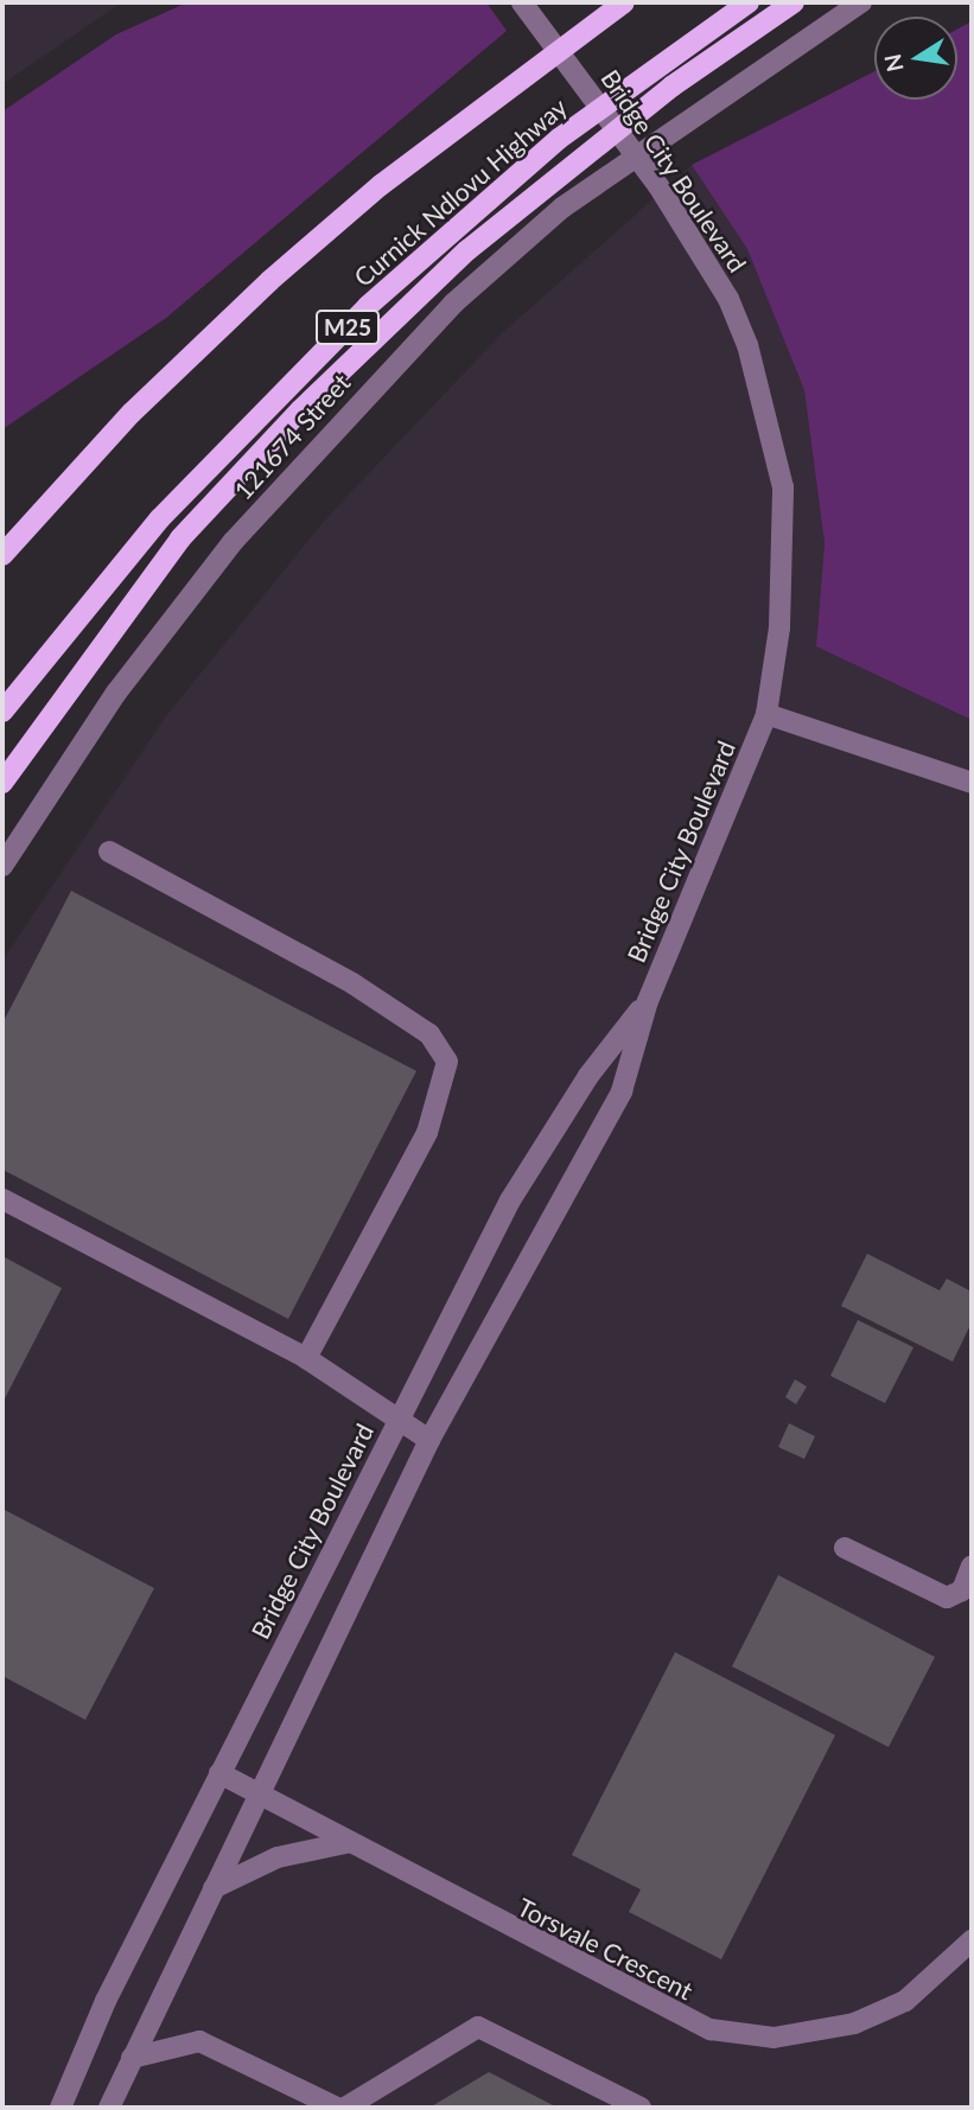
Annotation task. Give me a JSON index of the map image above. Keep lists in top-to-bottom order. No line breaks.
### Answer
{"streets":{"main road":["Curnick Ndlovu Highway","M25"],"street":["Bridge City Boulevard","121674 Street","Torsvale Crescent"]},"crossings":[["Bridge City Boulevard","Torsvale Crescent"]],"north":"left"}
